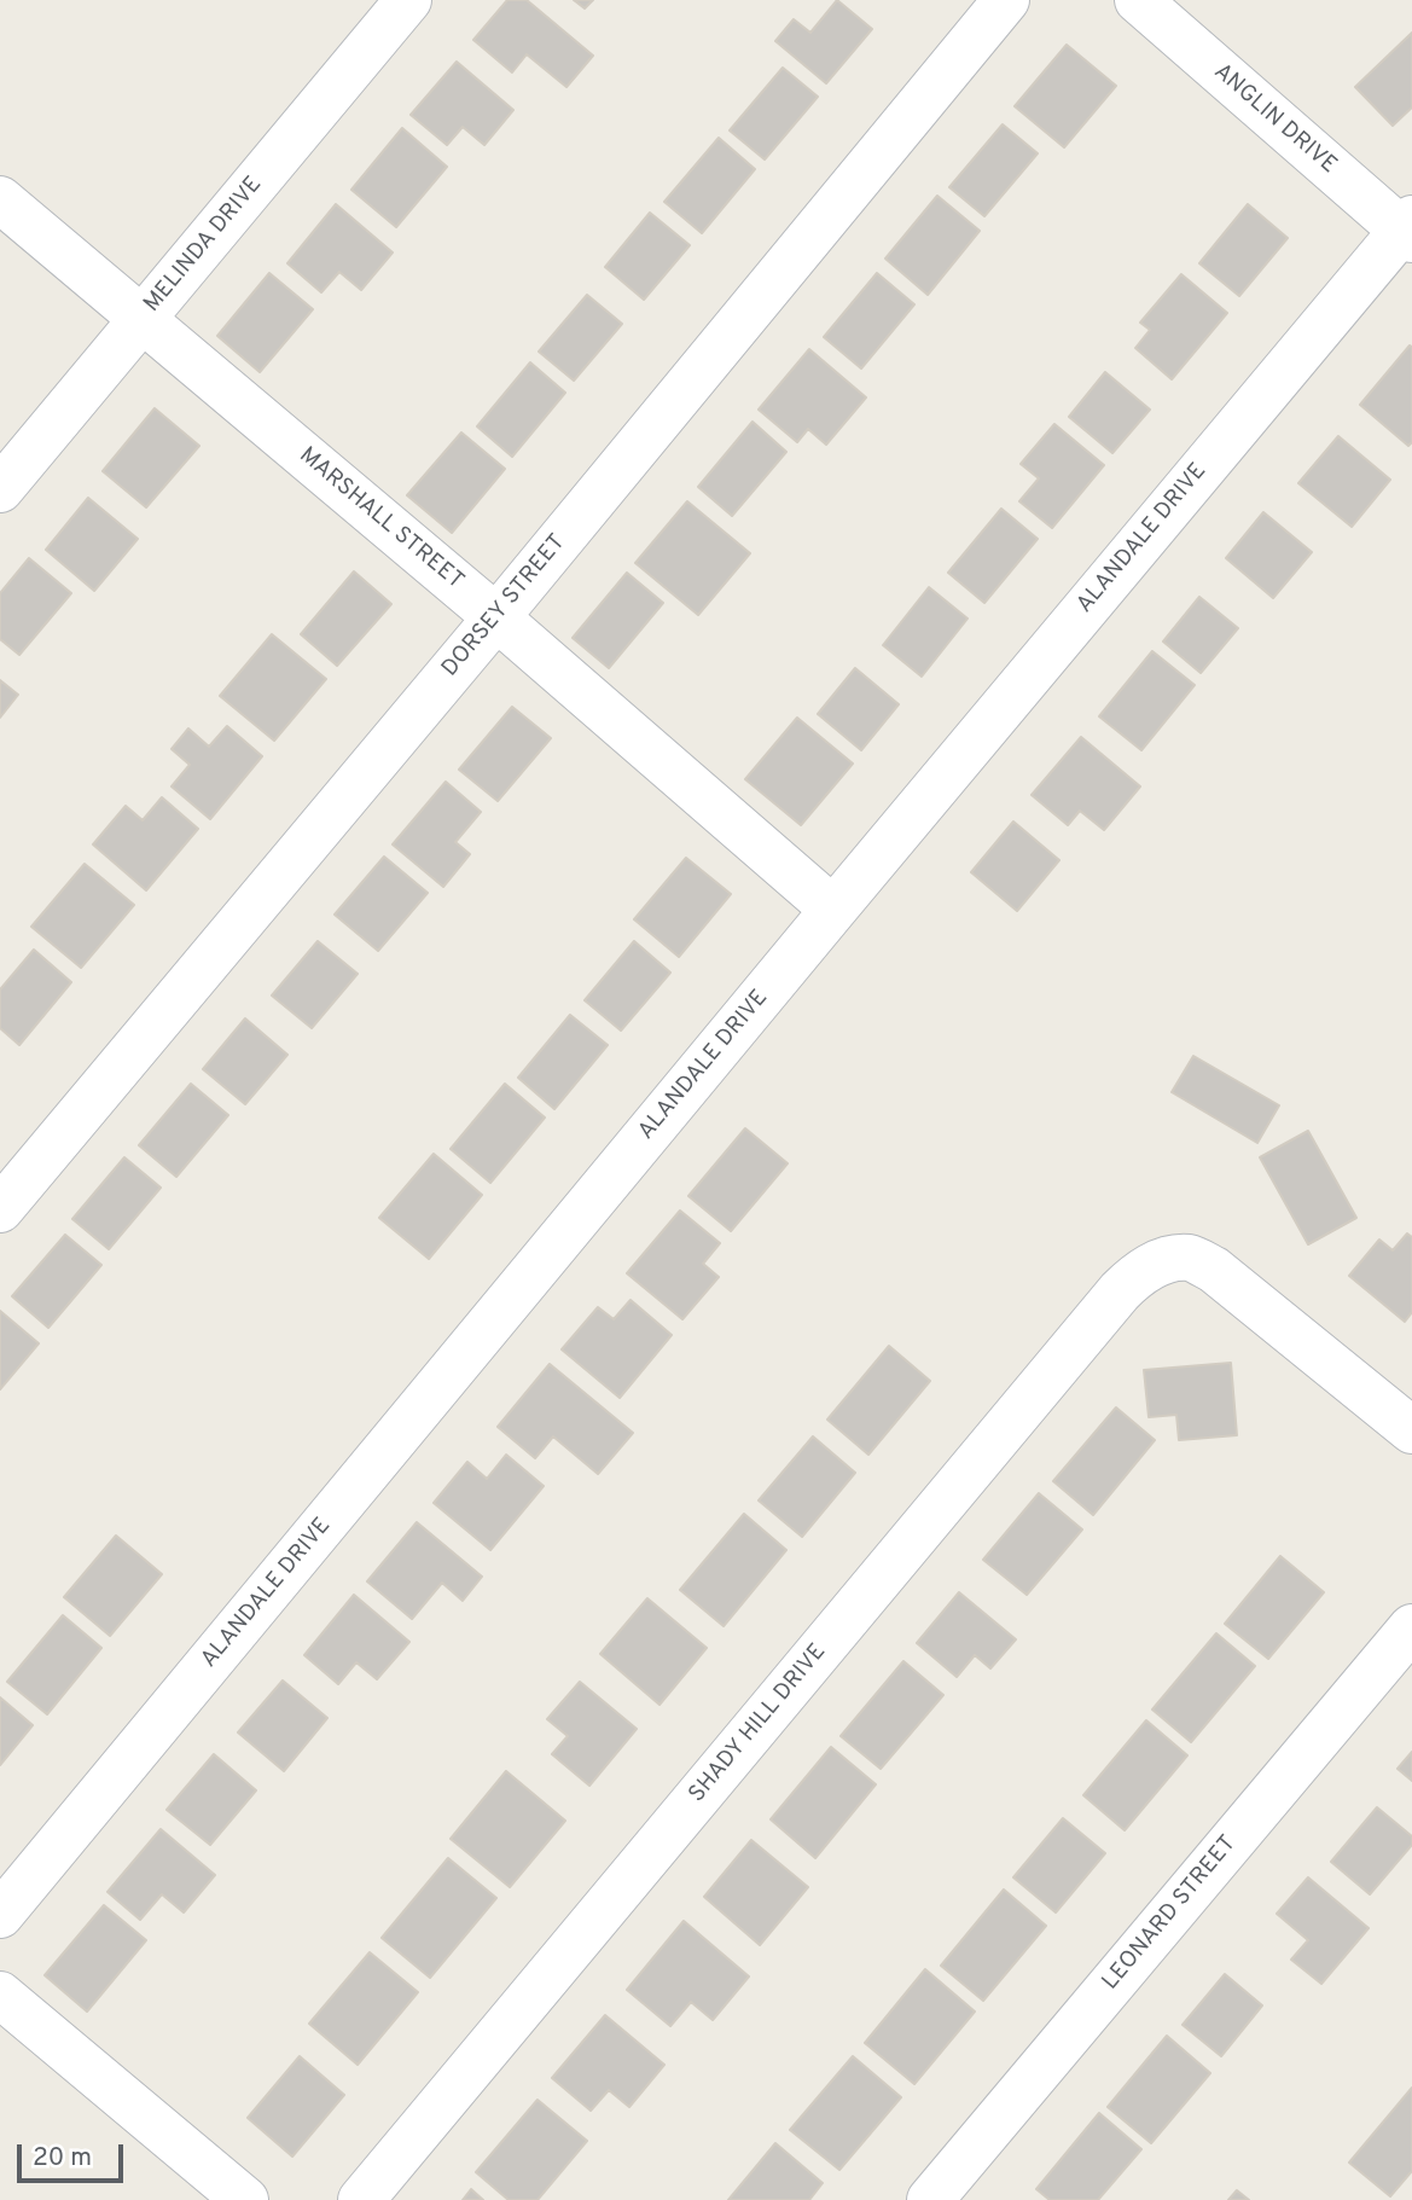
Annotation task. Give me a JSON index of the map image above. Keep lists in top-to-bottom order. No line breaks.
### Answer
{"streets":{"street":["ANGLIN DRIVE","MELINDA DRIVE","MARSHALL STREET","ALANDALE DRIVE","DORSEY STREET","SHADY HILL DRIVE","LEONARD STREET"]},"crossings":[["ANGLIN DRIVE","ALANDALE DRIVE"],["MELINDA DRIVE","MARSHALL STREET"],["MARSHALL STREET","ALANDALE DRIVE"],["MARSHALL STREET","DORSEY STREET"]],"scale_bar":"20 m"}
